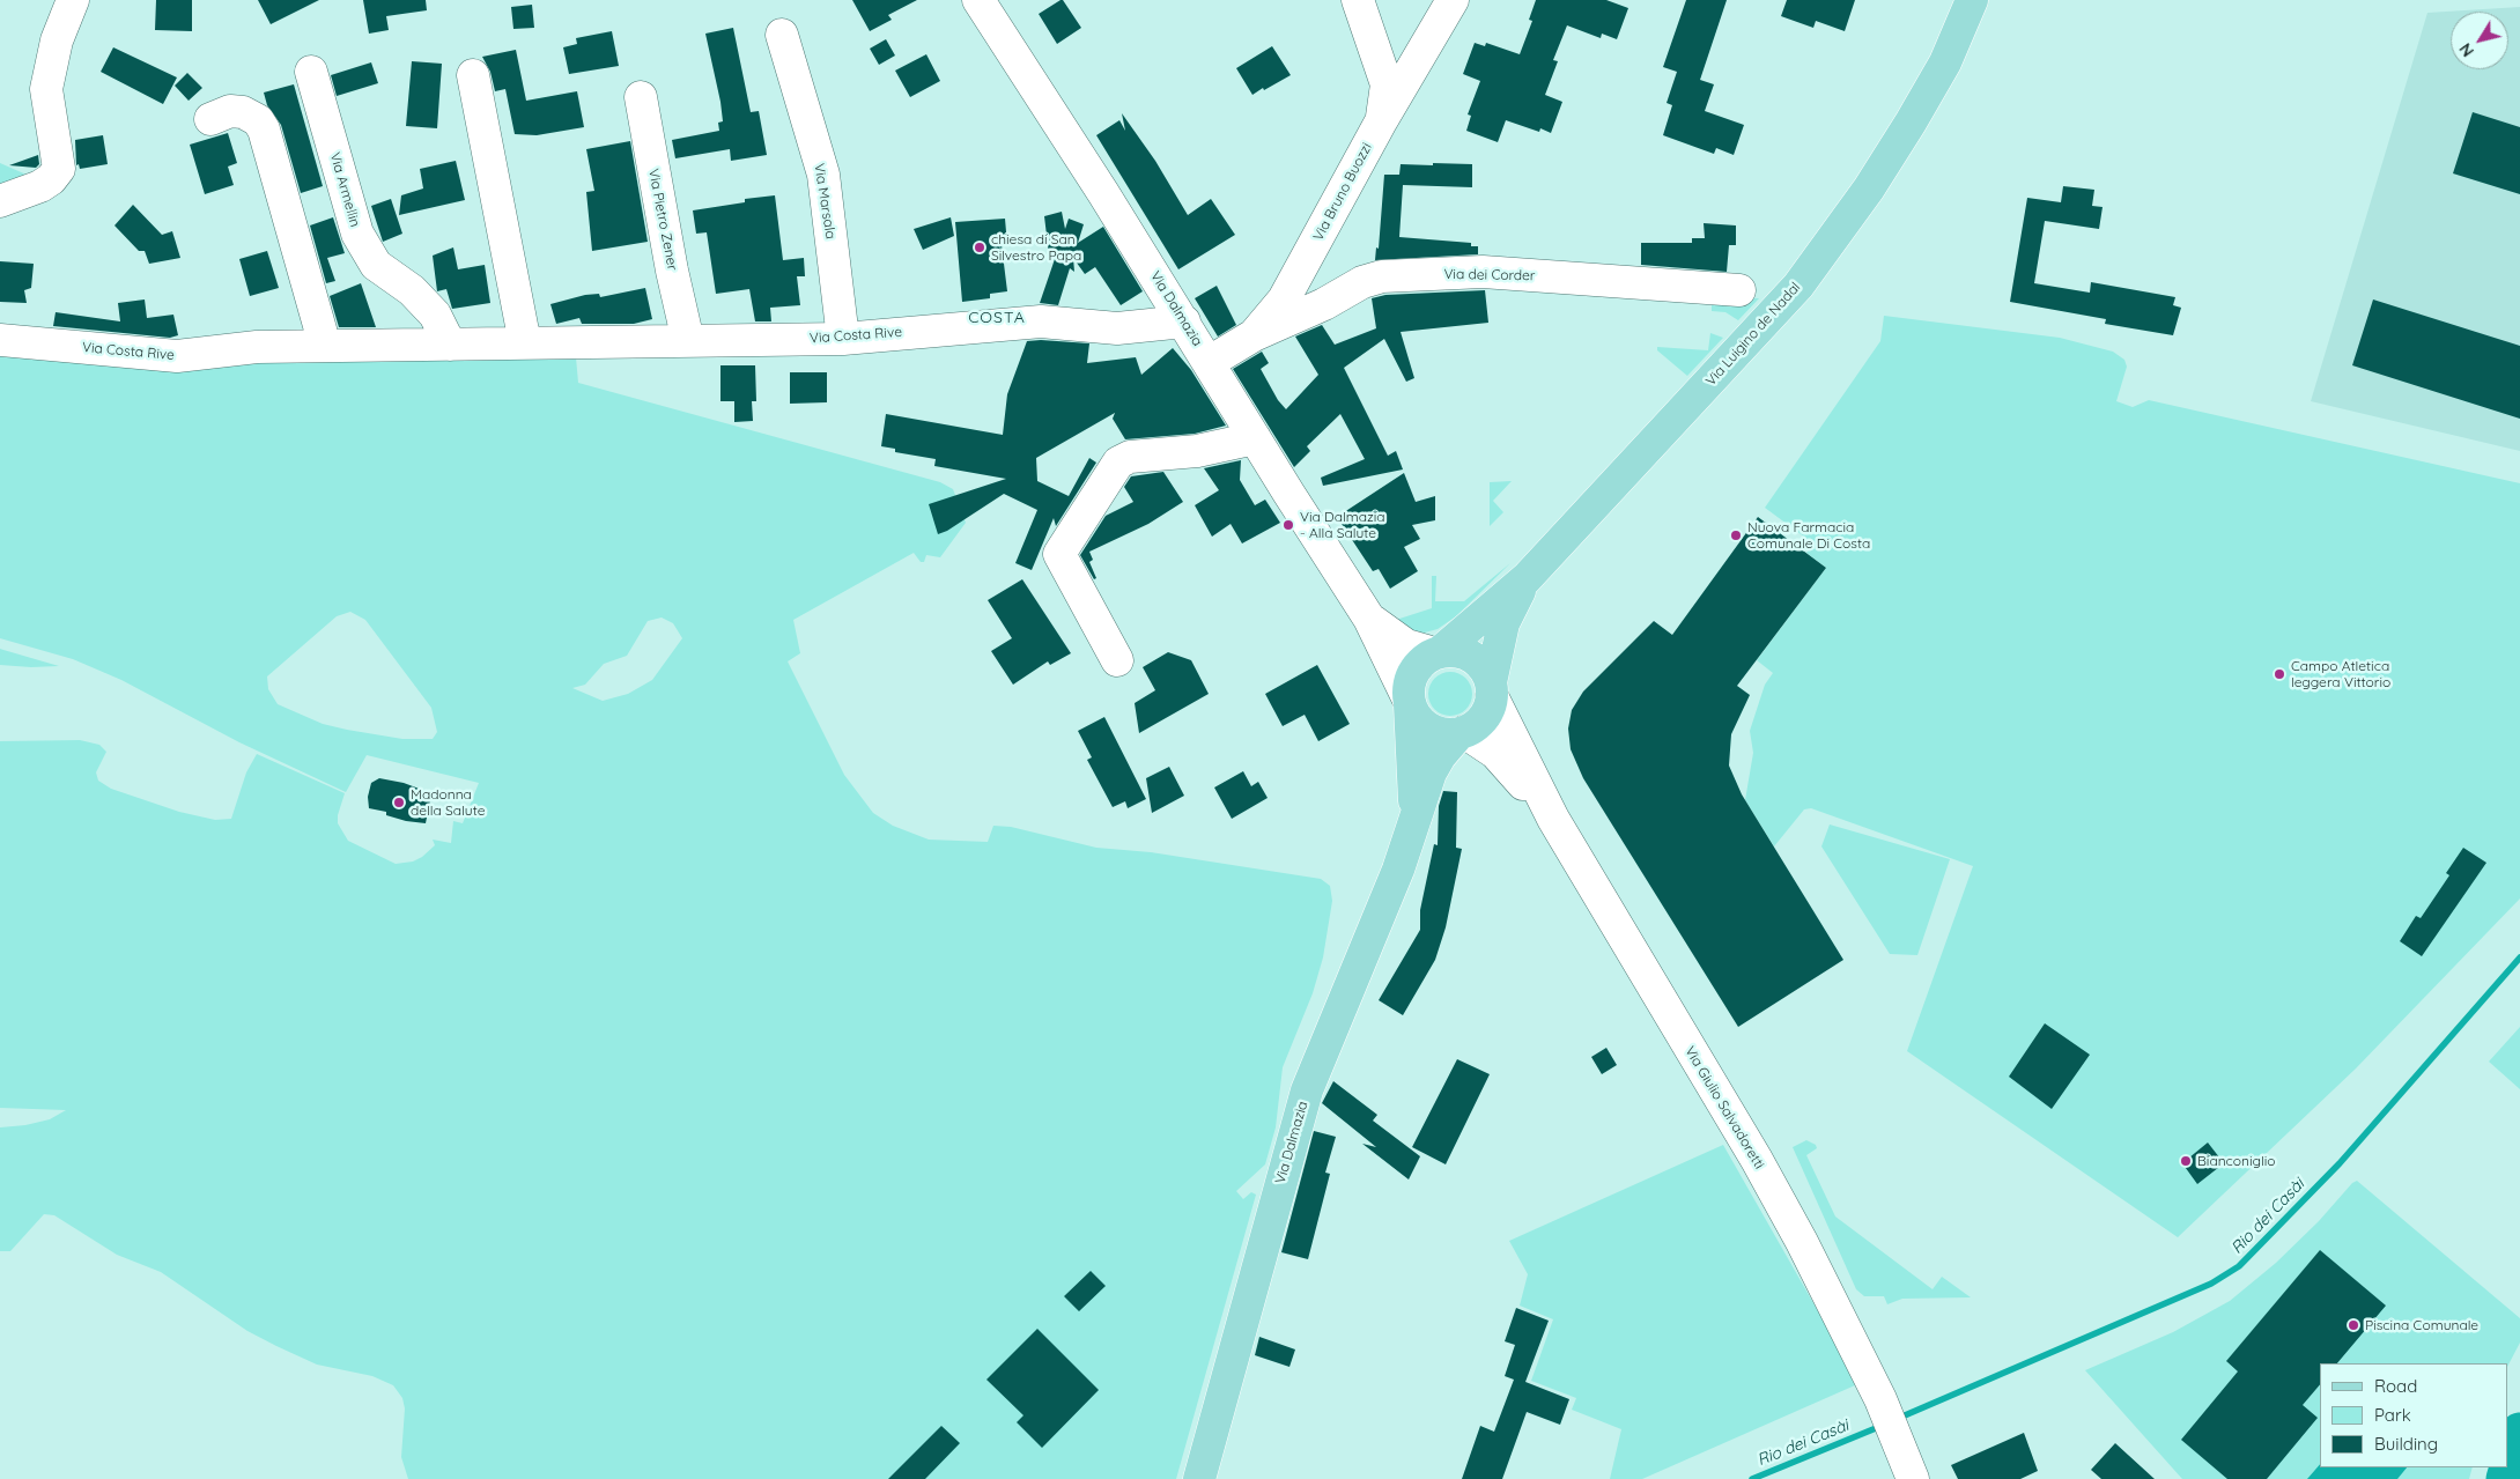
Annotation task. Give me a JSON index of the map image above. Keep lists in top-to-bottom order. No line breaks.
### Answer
{"streets":{"main road":["Via Dalmazia","Via Luigino de Nadal"],"street":["Via Armellin","Via Bruno Buozzi","Via Marsala","Via Pietro Zener","Via dei Corder","Via Costa Rive","Via Giulio Salvadoretti"]},"crossings":[["Via Armellin","Via Costa Rive"],["Via Bruno Buozzi","Via dei Corder"],["Via Bruno Buozzi","Via Dalmazia"],["Via Marsala","Via Costa Rive"],["Via Pietro Zener","Via Costa Rive"],["Via Dalmazia","Via Luigino de Nadal"],["Via Dalmazia","Via Costa Rive"],["Via Dalmazia","Via Giulio Salvadoretti"],["Via Luigino de Nadal","Via Giulio Salvadoretti"]],"districts":["COSTA"],"water":["Rio dei Casài"],"places":["chiesa di San Silvestro Papa","Via Dalmazia - Alla Salute","Nuova Farmacia Comunale Di Costa","Campo Atletica leggera Vittorio","Madonna della Salute","Bianconiglio","Piscina Comunale"],"legend":["Road","Park","Building"],"north":"bottom left"}
